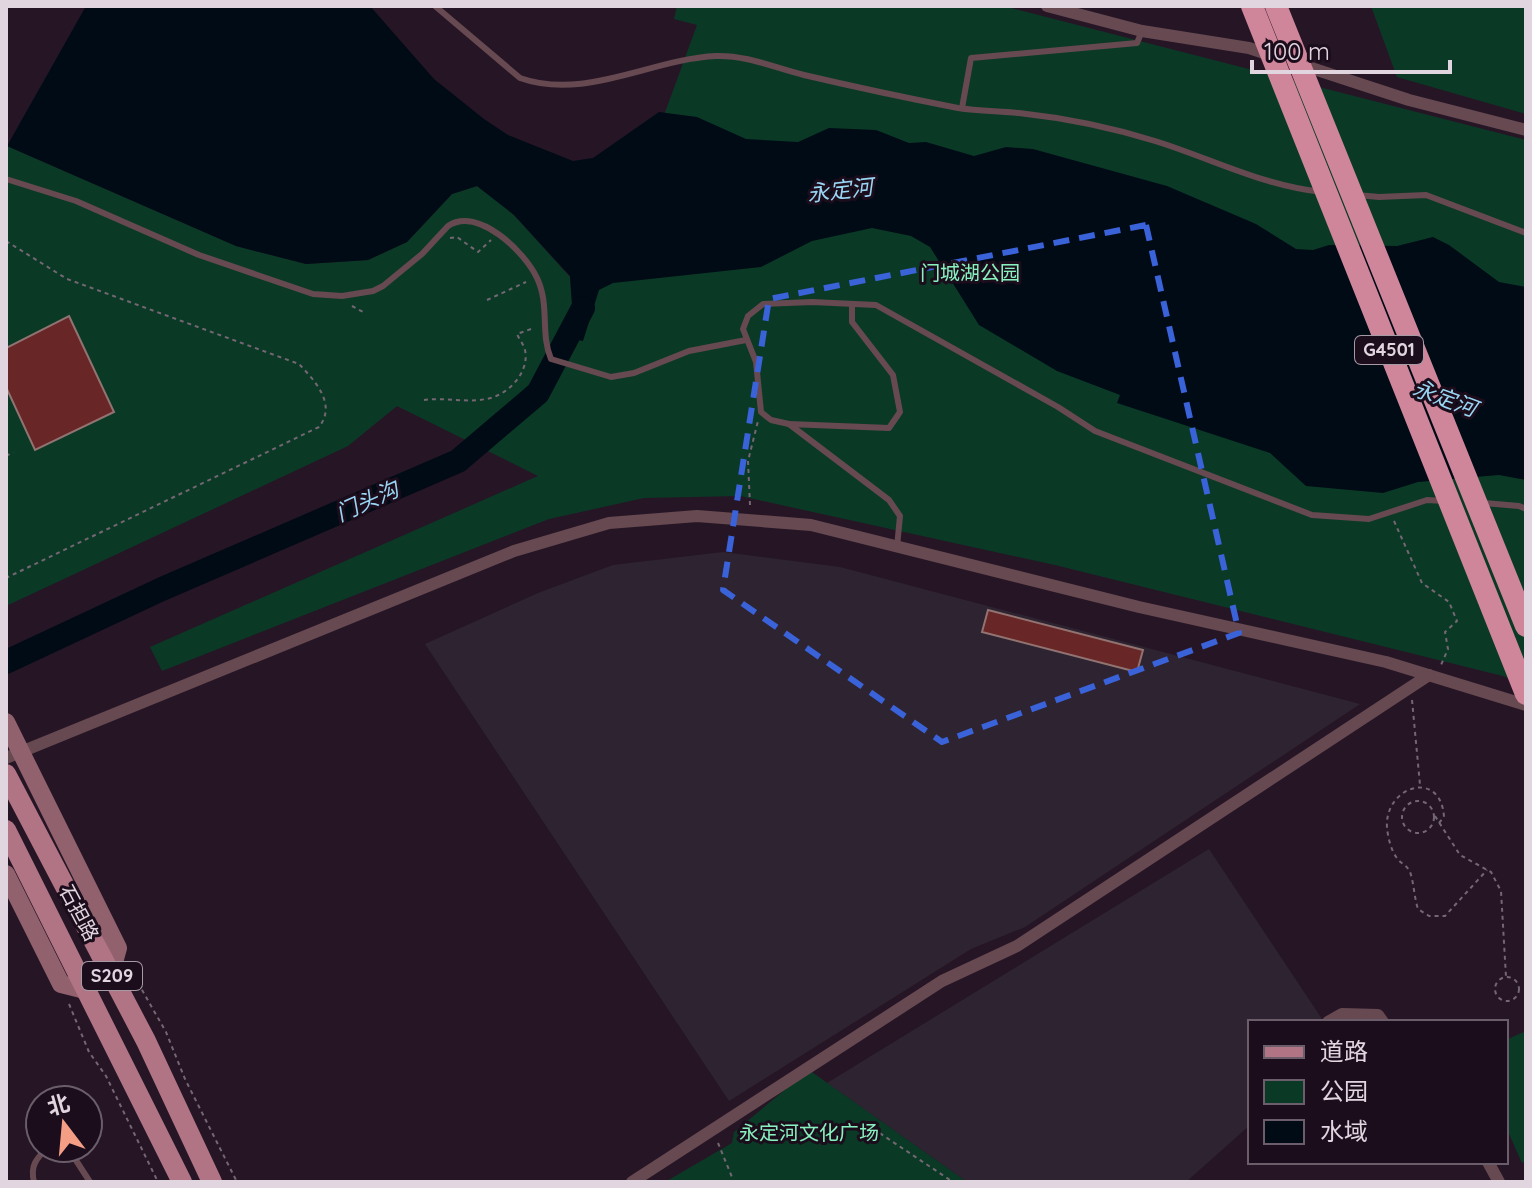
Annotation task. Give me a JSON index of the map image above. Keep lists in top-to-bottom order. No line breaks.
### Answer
{"streets":{"highway":["G4501"],"main road":["石担路","S209"]},"water":["永定河","门头沟"],"parks":["门城湖公园","永定河文化广场"],"legend":["道路","公园","水域"],"scale_bar":"100 m","north":"top"}
